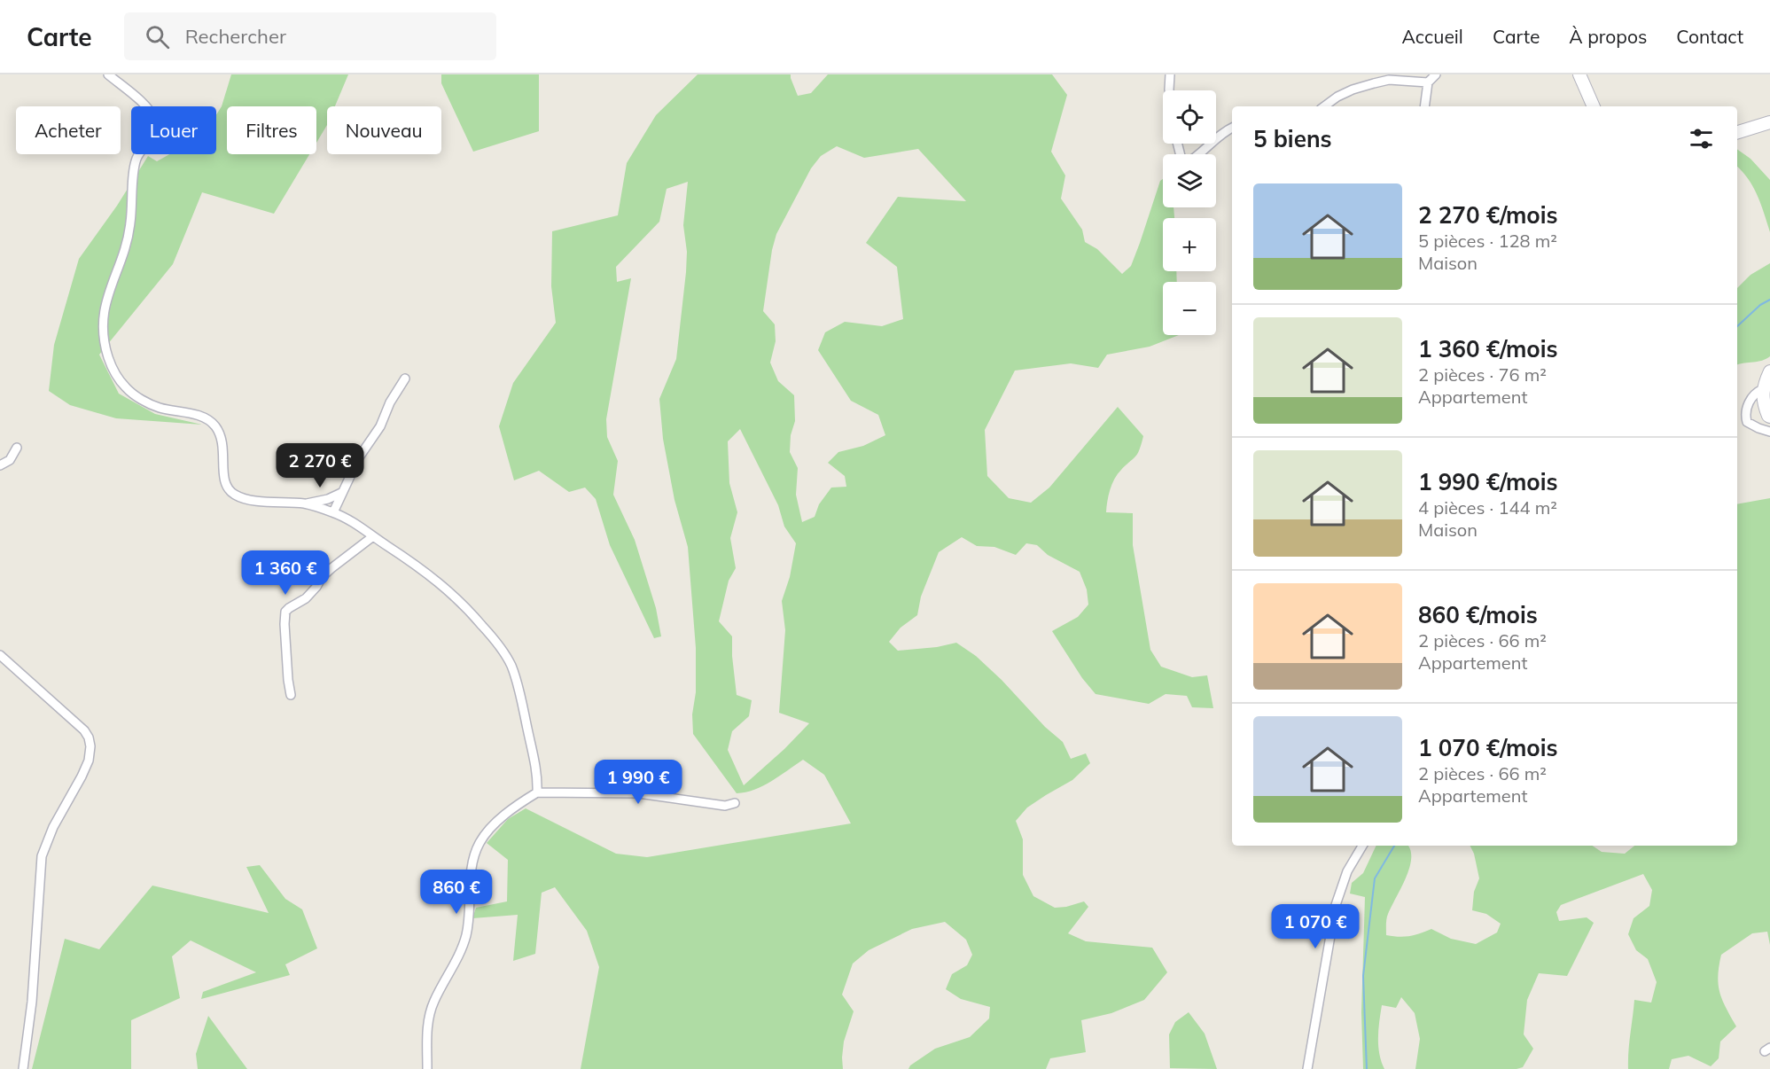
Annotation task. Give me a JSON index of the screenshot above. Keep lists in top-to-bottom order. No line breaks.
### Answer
{"page":{"header":"Carte","search":"Rechercher","nav":["Accueil","Carte","À propos","Contact"],"map_buttons":["+","−"],"chip":["Acheter","Louer","Filtres","Nouveau"],"heading":"5 biens","list":[{"name":"2 270 €/mois","note":"5 pièces · 128 m² · Maison"},{"name":"1 360 €/mois","note":"2 pièces · 76 m² · Appartement"},{"name":"1 990 €/mois","note":"4 pièces · 144 m² · Maison"},{"name":"860 €/mois","note":"2 pièces · 66 m² · Appartement"},{"name":"1 070 €/mois","note":"2 pièces · 66 m² · Appartement"}],"price":["2 270 €","1 360 €","1 990 €","860 €","1 070 €"]}}
